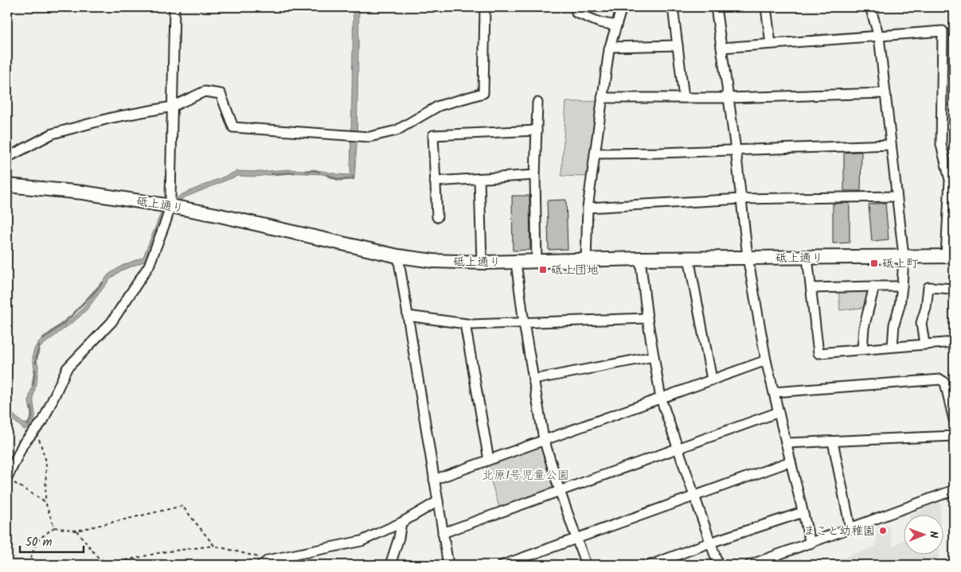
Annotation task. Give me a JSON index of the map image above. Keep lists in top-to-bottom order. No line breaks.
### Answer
{"streets":{"street":["砥上通り"]},"parks":["北原1号児童公園"],"places":{"transit":["砥上町","砥上団地"],"other":["まこと幼稚園"]},"scale_bar":"50 m","north":"right"}
